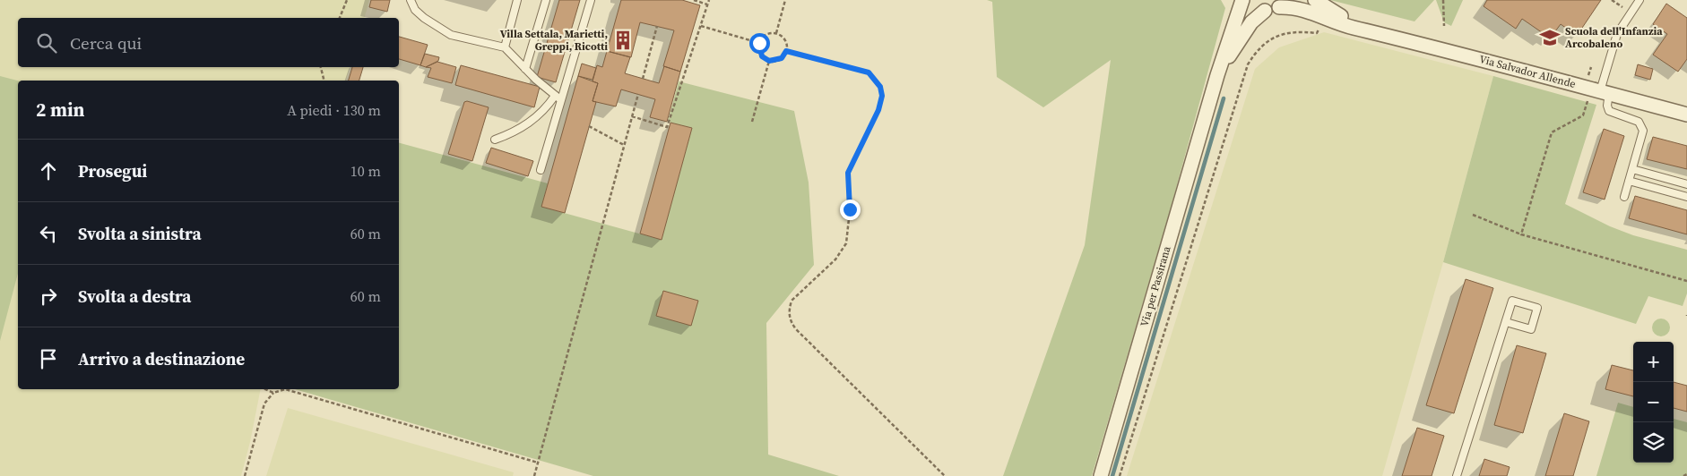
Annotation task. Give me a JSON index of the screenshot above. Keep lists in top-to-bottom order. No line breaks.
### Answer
{"streets":{"street":["Via Salvador Allende","Via per Passirana"]},"crossings":[["Via Salvador Allende","Via per Passirana"]],"places":{"school or university":["Scuola dell'Infanzia Arcobaleno"],"building":["Villa Settala, Marietti, Greppi, Ricotti"]},"page":{"search":"Cerca qui","heading":["2 min","A piedi · 130 m"],"list":[["Prosegui","10 m"],["Svolta a sinistra","60 m"],["Svolta a destra","60 m"],"Arrivo a destinazione"],"map_buttons":["+","−"]}}
